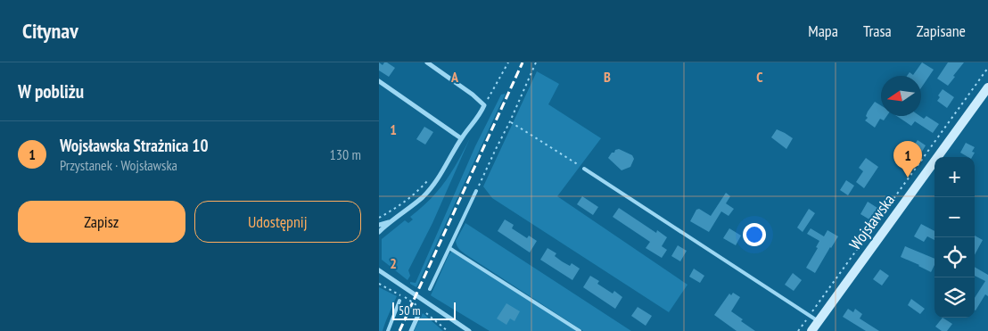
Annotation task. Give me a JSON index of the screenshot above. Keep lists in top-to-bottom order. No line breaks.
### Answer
{"streets":{"street":["Wojsławska"]},"scale_bar":"50 m","north":"left","page":{"header":"Citynav","nav":["Mapa","Trasa","Zapisane"],"heading":"W pobliżu","list":[{"mark":"1","name":"Wojsławska Strażnica 10","note":"Przystanek · Wojsławska","value":"130 m"}],"pins":"1","map_buttons":["+","−"],"buttons":["Zapisz","Udostępnij"],"scale":"50 m"},"grid":{"columns":["A","B","C"],"rows":["1","2"]}}
